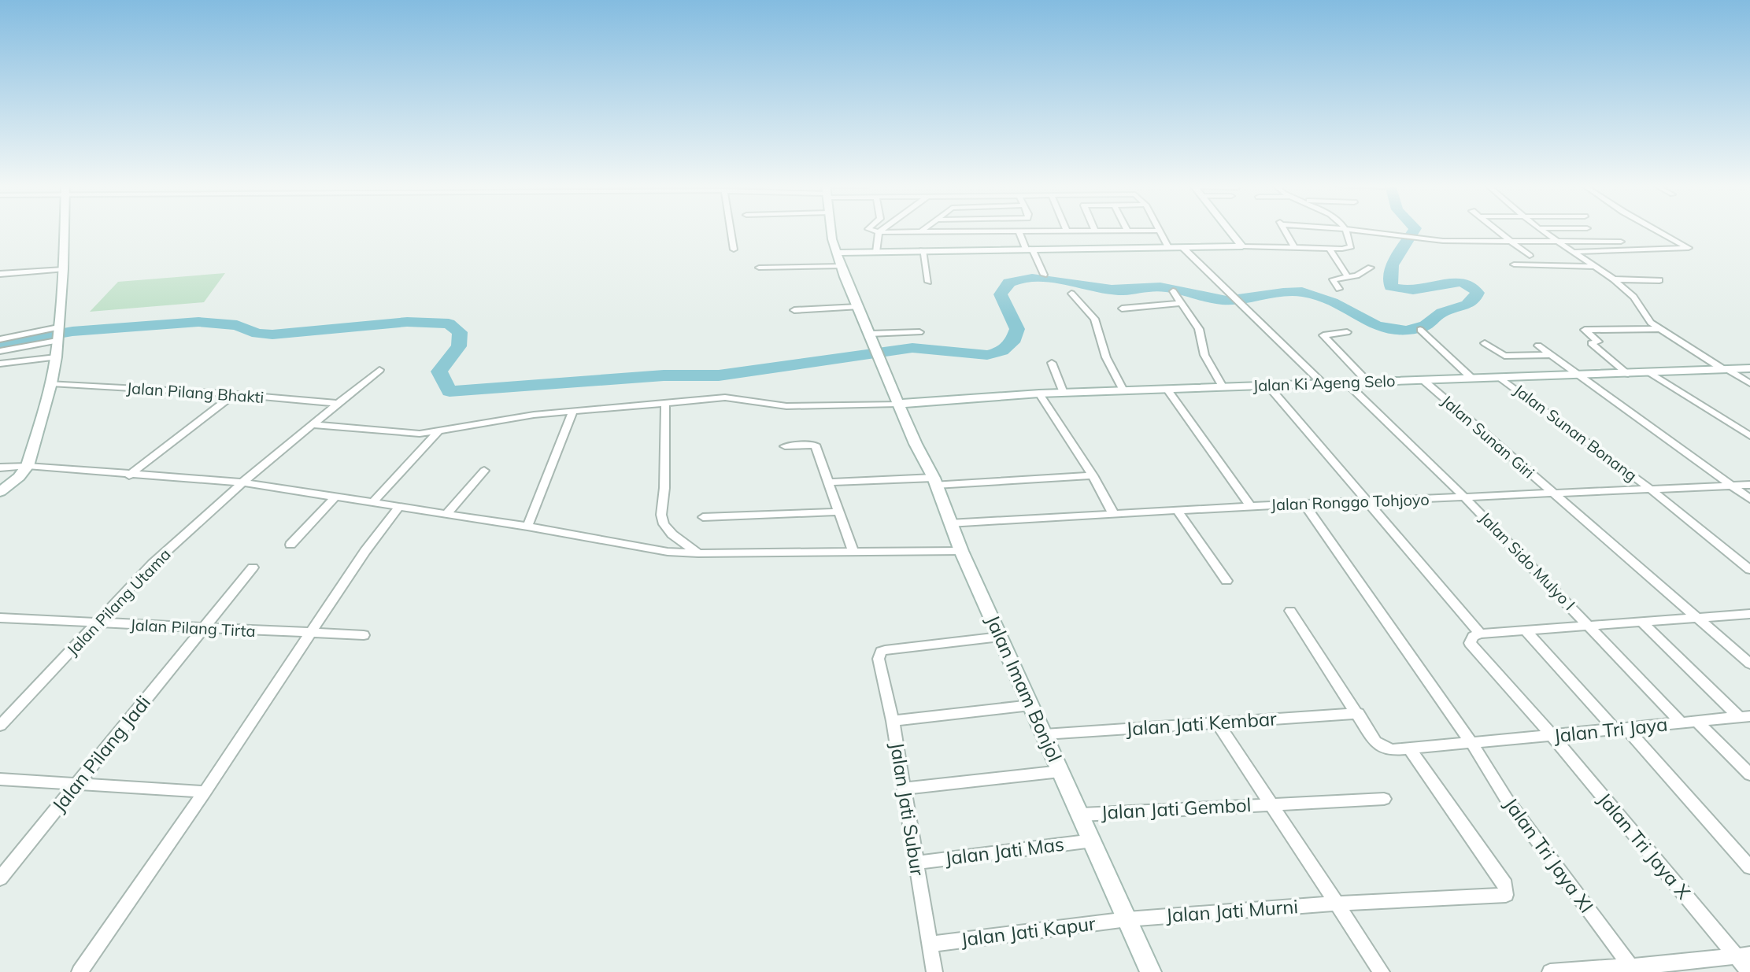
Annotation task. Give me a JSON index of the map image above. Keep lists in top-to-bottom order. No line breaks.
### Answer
{"streets":{"street":["Jalan Ki Ageng Selo","Jalan Pilang Bhakti","Jalan Sunan Bonang","Jalan Sunan Giri","Jalan Ronggo Tohjoyo","Jalan Sido Mulyo I","Jalan Pilang Utama","Jalan Pilang Tirta","Jalan Imam Bonjol","Jalan Jati Kembar","Jalan Tri Jaya","Jalan Pilang Jadi","Jalan Jati Subur","Jalan Jati Gembol","Jalan Tri Jaya X","Jalan Jati Mas","Jalan Tri Jaya XI","Jalan Jati Murni","Jalan Jati Kapur"]},"crossings":[["Jalan Ki Ageng Selo","Jalan Sunan Bonang"],["Jalan Ki Ageng Selo","Jalan Sunan Giri"],["Jalan Ki Ageng Selo","Jalan Sido Mulyo I"],["Jalan Ki Ageng Selo","Jalan Imam Bonjol"],["Jalan Pilang Bhakti","Jalan Pilang Utama"],["Jalan Sunan Bonang","Jalan Ronggo Tohjoyo"],["Jalan Sunan Giri","Jalan Ronggo Tohjoyo"],["Jalan Ronggo Tohjoyo","Jalan Sido Mulyo I"],["Jalan Ronggo Tohjoyo","Jalan Imam Bonjol"],["Jalan Ronggo Tohjoyo","Jalan Tri Jaya XI"],["Jalan Sido Mulyo I","Jalan Tri Jaya"],["Jalan Pilang Utama","Jalan Pilang Tirta"],["Jalan Pilang Tirta","Jalan Pilang Jadi"],["Jalan Imam Bonjol","Jalan Jati Kembar"],["Jalan Imam Bonjol","Jalan Jati Subur"],["Jalan Imam Bonjol","Jalan Jati Gembol"],["Jalan Imam Bonjol","Jalan Jati Mas"],["Jalan Imam Bonjol","Jalan Jati Murni"],["Jalan Imam Bonjol","Jalan Jati Kapur"],["Jalan Jati Kembar","Jalan Tri Jaya"],["Jalan Tri Jaya","Jalan Tri Jaya X"],["Jalan Tri Jaya","Jalan Tri Jaya XI"],["Jalan Tri Jaya","Jalan Jati Murni"],["Jalan Jati Subur","Jalan Jati Mas"],["Jalan Jati Subur","Jalan Jati Kapur"],["Jalan Jati Murni","Jalan Jati Kapur"]]}
